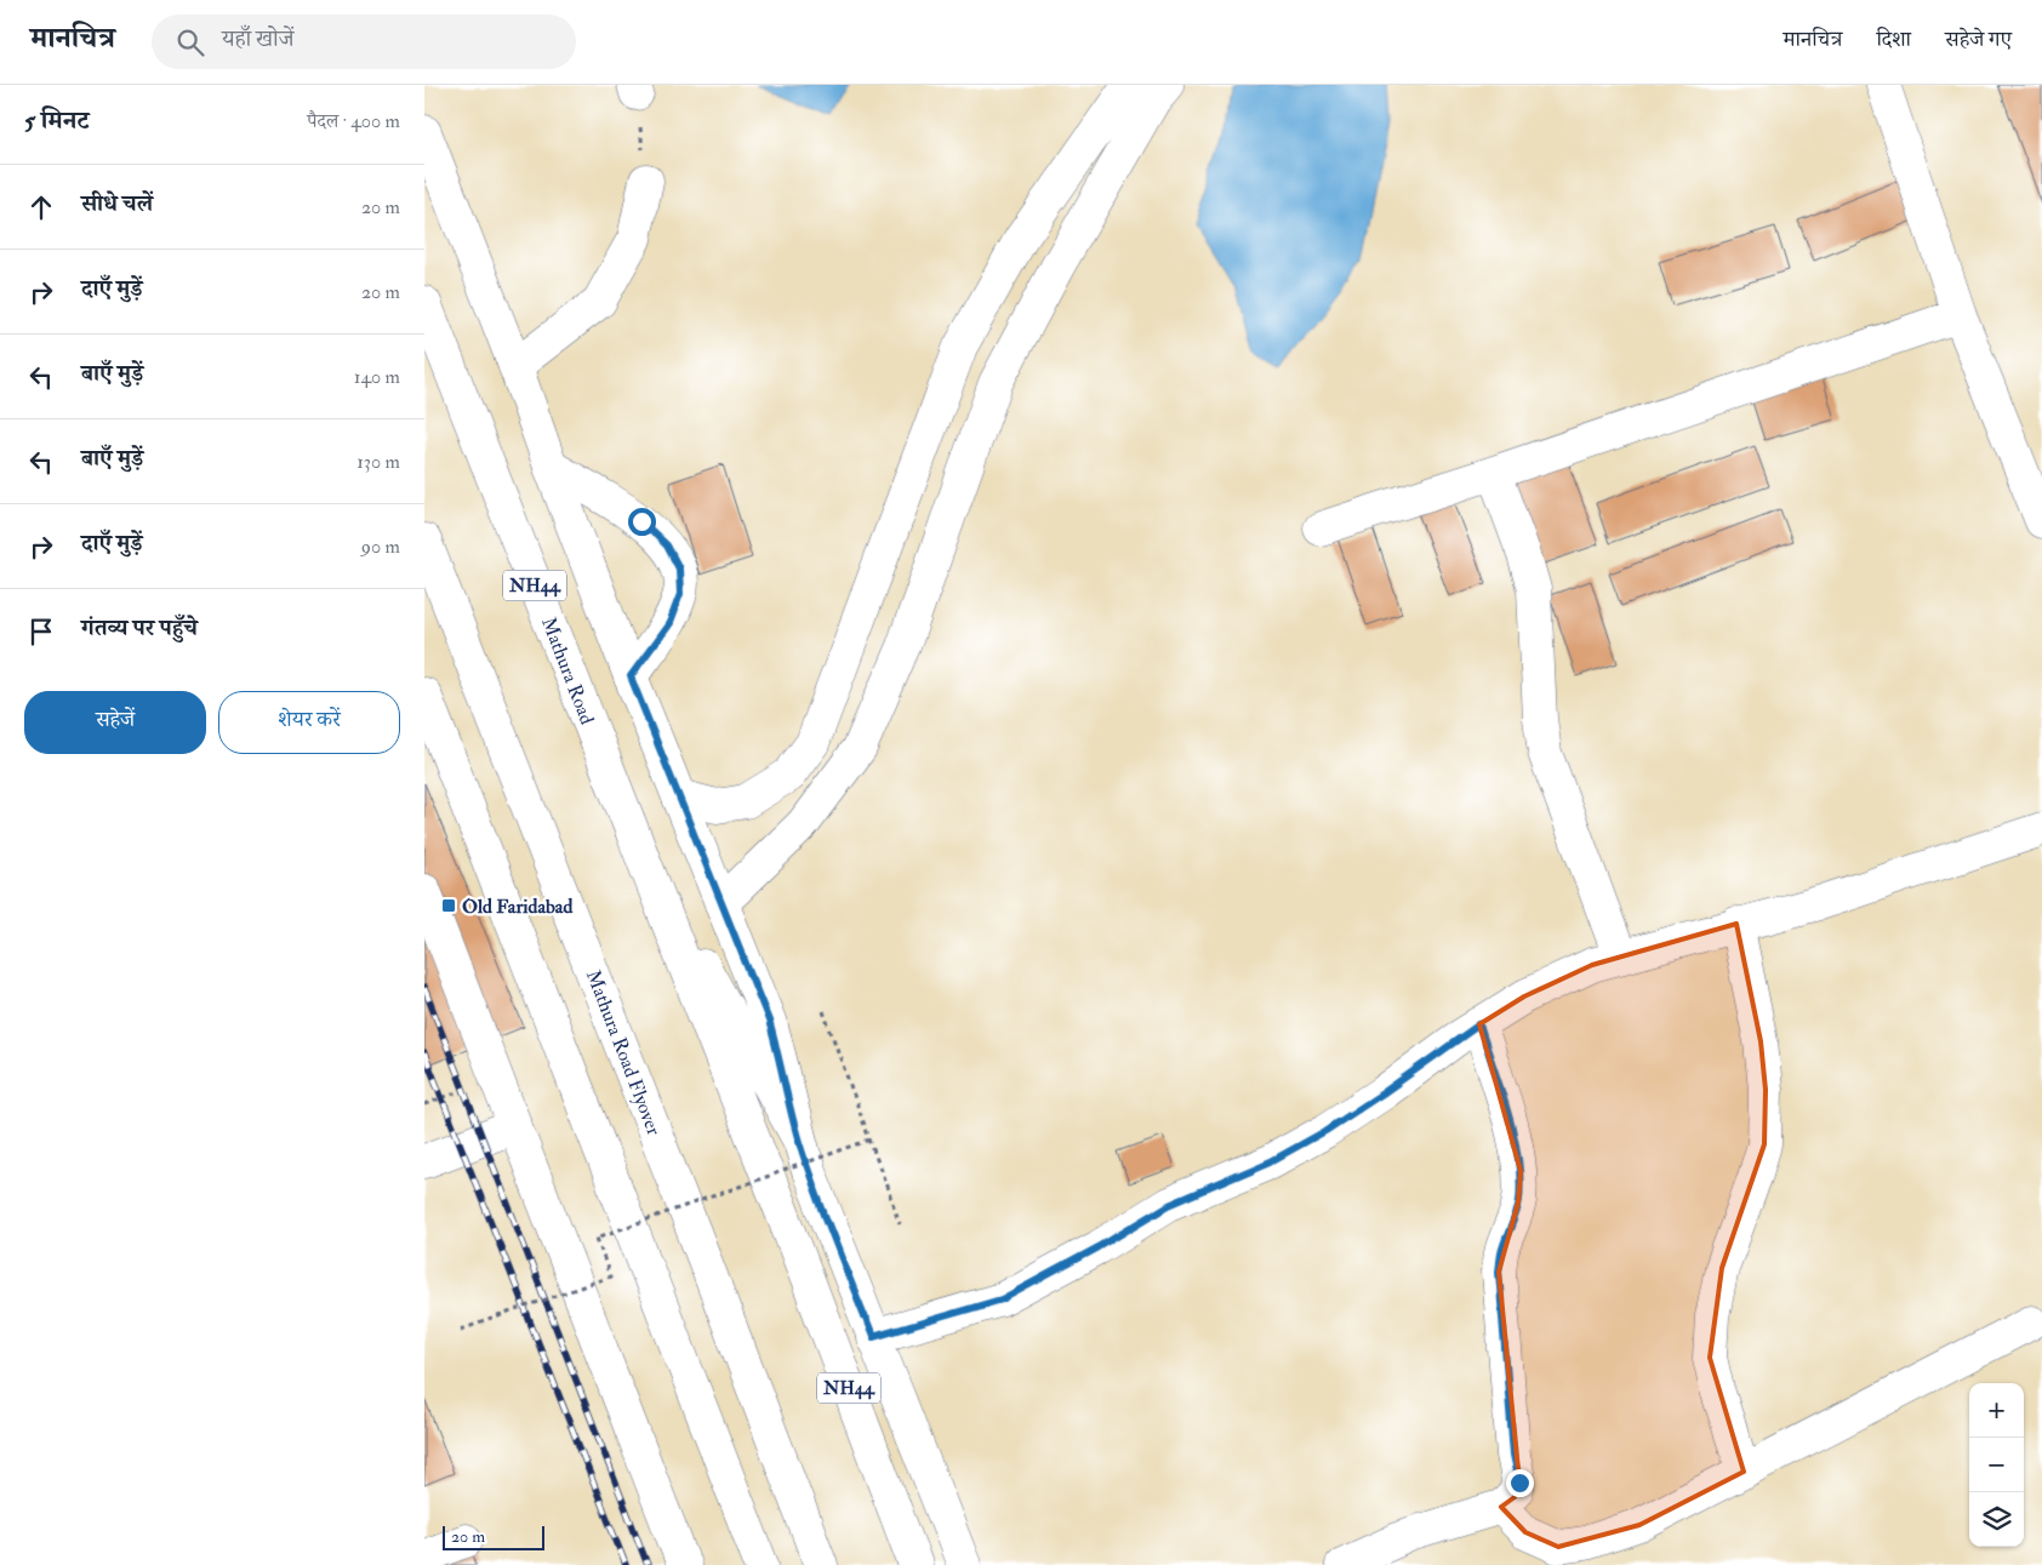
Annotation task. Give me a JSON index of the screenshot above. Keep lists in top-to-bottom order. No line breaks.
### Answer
{"streets":{"main road":["NH44","Mathura Road","Mathura Road Flyover"]},"crossings":[["NH44","Mathura Road"]],"places":{"transit":["Old Faridabad"]},"scale_bar":"20 m","page":{"header":"मानचित्र","search":"यहाँ खोजें","nav":["मानचित्र","दिशा","सहेजे गए"],"heading":["5 मिनट","पैदल · 400 m"],"list":[["सीधे चलें","20 m"],["दाएँ मुड़ें","20 m"],["बाएँ मुड़ें","140 m"],["बाएँ मुड़ें","130 m"],["दाएँ मुड़ें","90 m"],"गंतव्य पर पहुँचे"],"buttons":["सहेजें","शेयर करें"],"map_buttons":["+","−"],"scale":"20 m"}}
